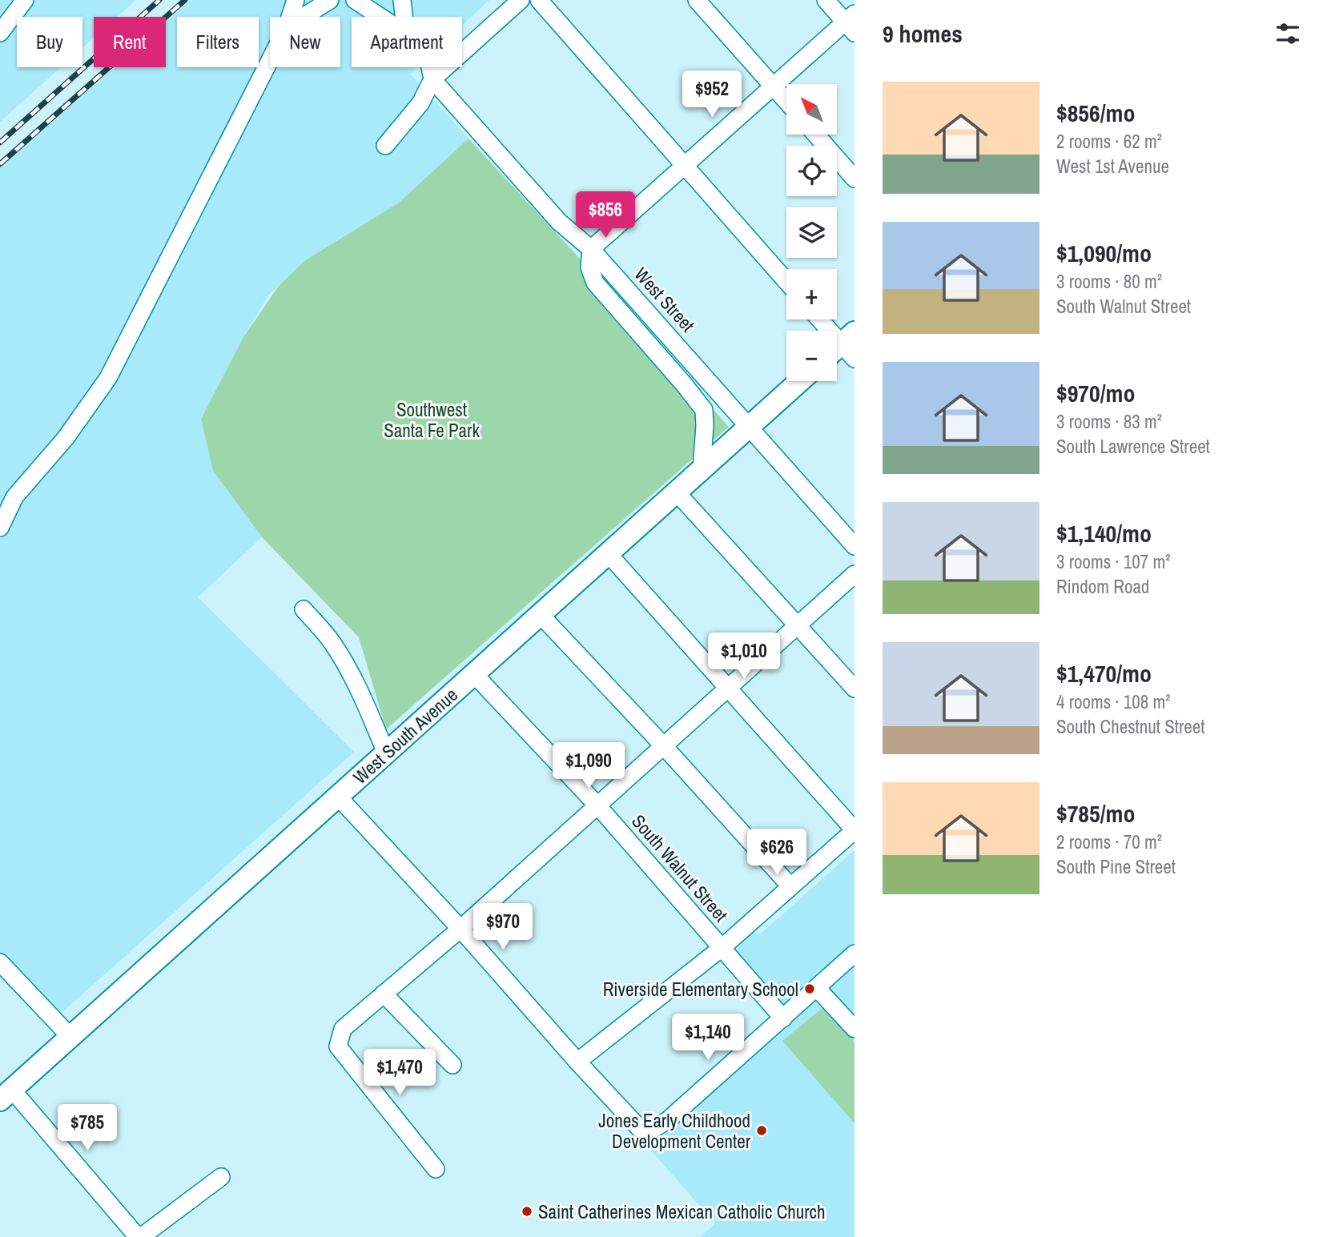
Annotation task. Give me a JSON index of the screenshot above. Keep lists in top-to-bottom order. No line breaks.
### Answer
{"streets":{"main road":["West South Avenue"],"street":["West Street","South Walnut Street"]},"crossings":[["West Street","West South Avenue"],["West South Avenue","South Walnut Street"]],"parks":["Southwest Santa Fe Park"],"places":["Riverside Elementary School","Jones Early Childhood Development Center","Saint Catherines Mexican Catholic Church"],"north":"top left","page":{"heading":"9 homes","chip":["Buy","Rent","Filters","New","Apartment"],"list":[{"name":"$856/mo","note":"2 rooms · 62 m² · West 1st Avenue"},{"name":"$1,090/mo","note":"3 rooms · 80 m² · South Walnut Street"},{"name":"$970/mo","note":"3 rooms · 83 m² · South Lawrence Street"},{"name":"$1,140/mo","note":"3 rooms · 107 m² · Rindom Road"},{"name":"$1,470/mo","note":"4 rooms · 108 m² · South Chestnut Street"},{"name":"$785/mo","note":"2 rooms · 70 m² · South Pine Street"}],"price":["$952","$856","$1,010","$1,090","$626","$970","$1,140","$1,470","$785"],"map_buttons":["+","−"]}}
